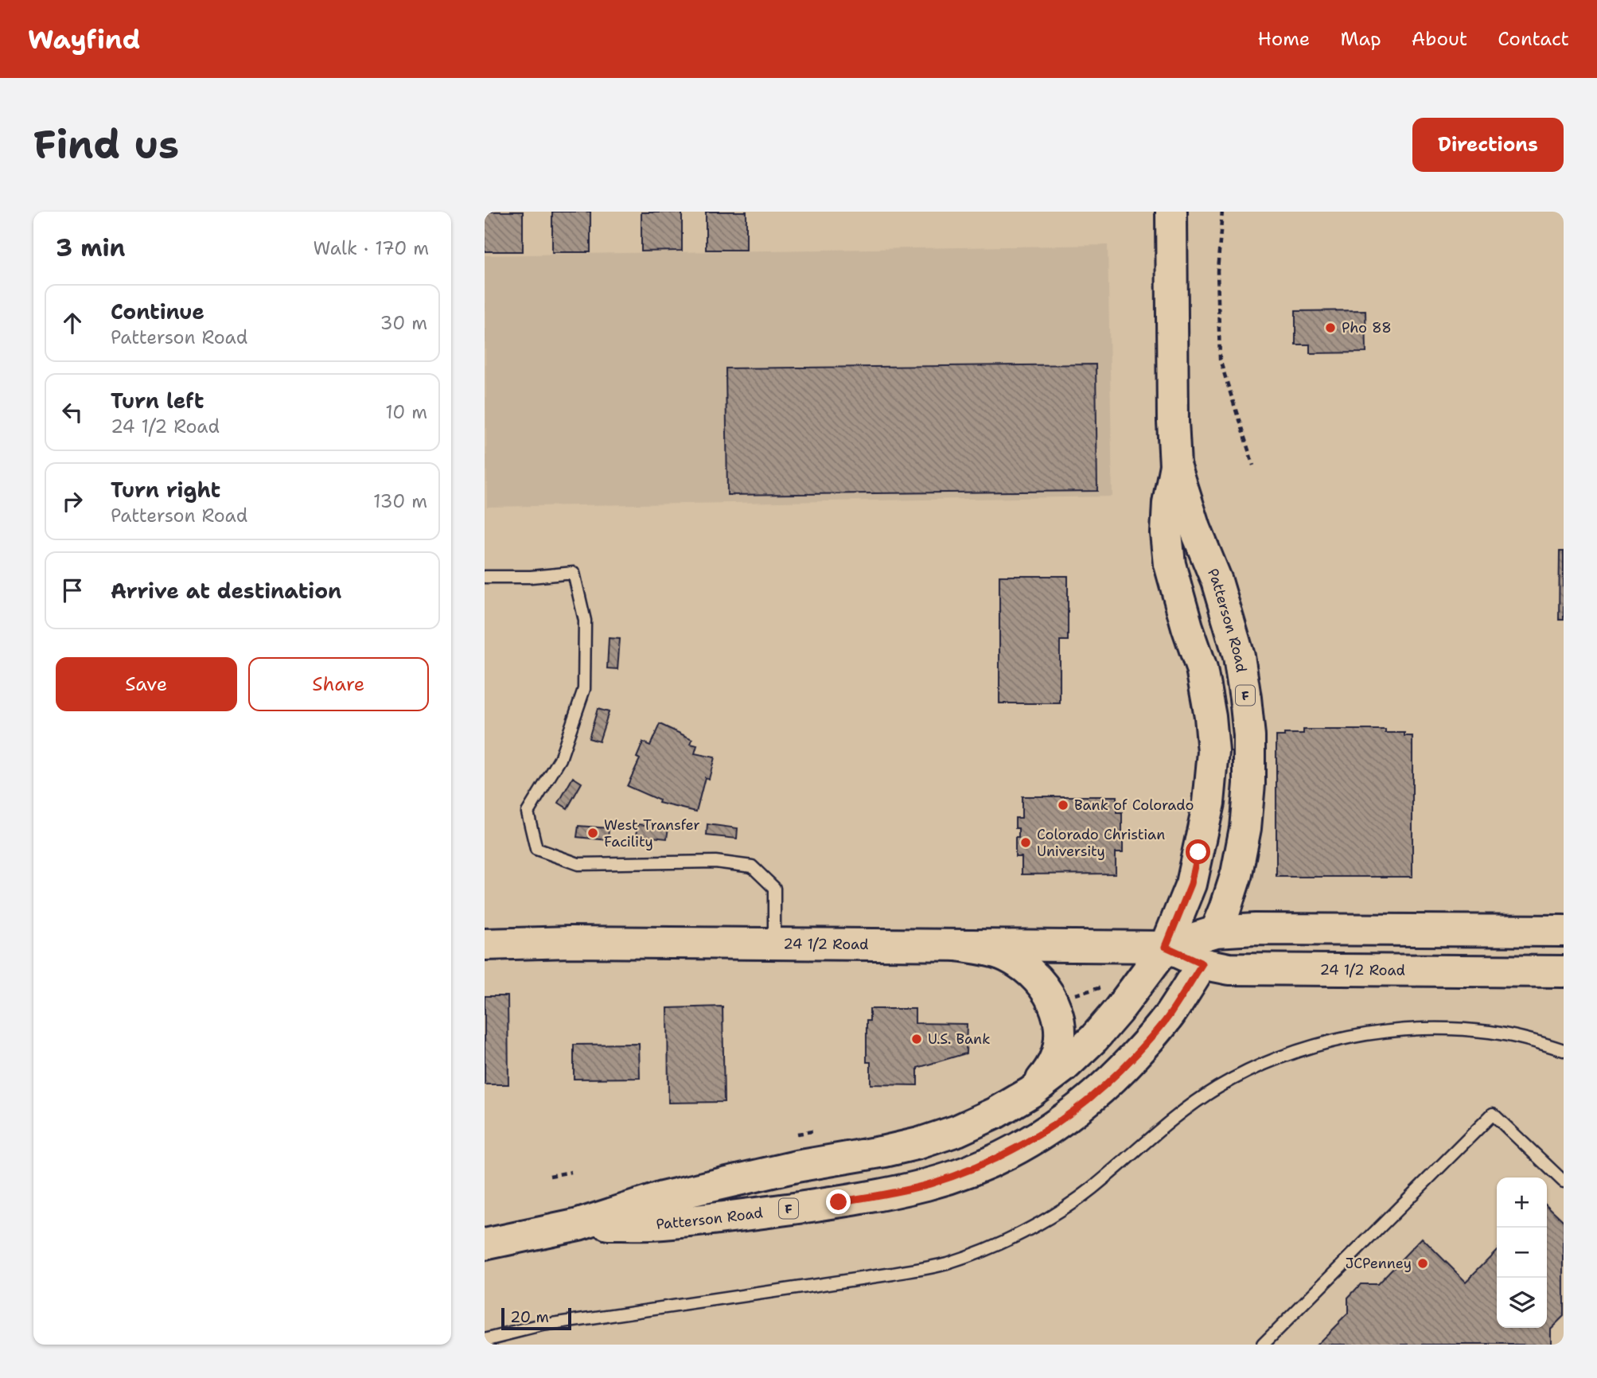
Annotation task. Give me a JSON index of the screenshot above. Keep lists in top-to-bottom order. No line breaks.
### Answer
{"streets":{"main road":["Patterson Road","F","24 1/2 Road"]},"crossings":[["Patterson Road","24 1/2 Road"]],"places":["Pho 88","Bank of Colorado","West Transfer Facility","Colorado Christian University","U.S. Bank","JCPenney"],"scale_bar":"20 m","page":{"header":"Wayfind","nav":["Home","Map","About","Contact"],"buttons":["Directions",["Save","Share"]],"title":"Find us","heading":["3 min","Walk · 170 m"],"list":[["Continue","Patterson Road","30 m"],["Turn left","24 1/2 Road","10 m"],["Turn right","Patterson Road","130 m"],"Arrive at destination"],"map_buttons":["+","−"],"scale":"20 m"}}
